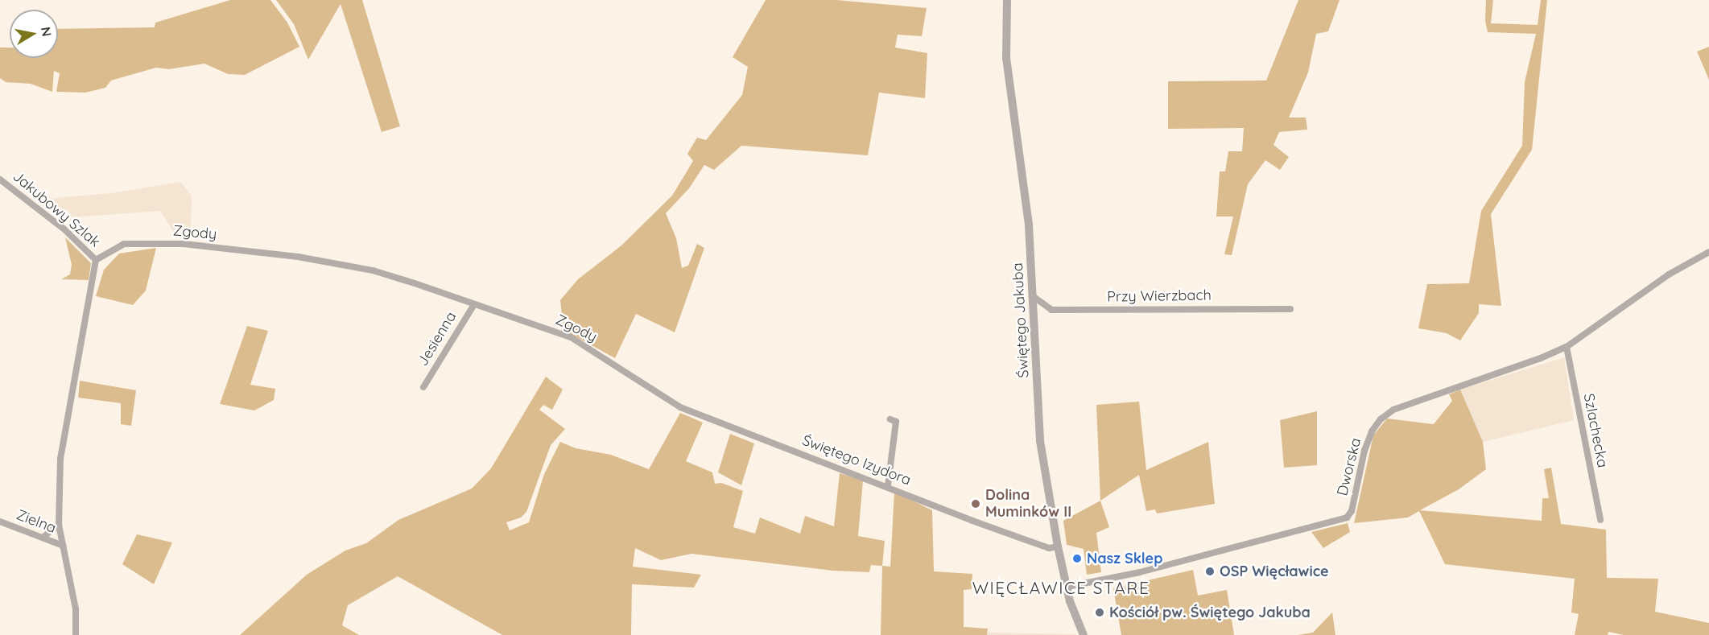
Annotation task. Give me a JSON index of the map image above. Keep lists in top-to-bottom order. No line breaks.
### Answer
{"streets":{"street":["Jakubowy Szlak","Zgody","Przy Wierzbach","Świętego Jakuba","Jesienna","Szlachecka","Świętego Izydora","Dworska","Zielna"]},"crossings":[["Jakubowy Szlak","Zgody"],["Zgody","Jesienna"],["Zgody","Świętego Izydora"],["Przy Wierzbach","Świętego Jakuba"],["Świętego Jakuba","Świętego Izydora"],["Świętego Jakuba","Dworska"],["Szlachecka","Dworska"]],"districts":["WIĘCŁAWICE STARE"],"places":["Dolina Muminków II","Nasz Sklep","OSP Więcławice","Kościół pw. Świętego Jakuba"],"north":"right"}
